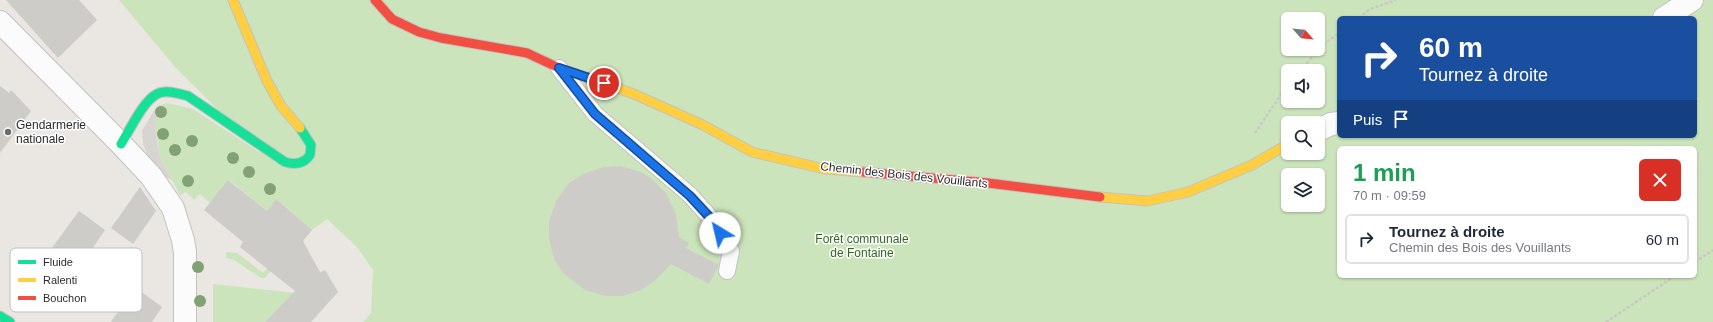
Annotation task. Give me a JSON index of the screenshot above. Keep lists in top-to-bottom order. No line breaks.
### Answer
{"streets":{"street":["Chemin des Bois des Vouillants"]},"parks":["Forêt communale de Fontaine"],"places":["Gendarmerie nationale"],"legend":["Fluide","Ralenti","Bouchon"],"north":"bottom right","page":{"turn":["60 m","Tournez à droite"],"then":"Puis","heading":["1 min","70 m · 09:59"],"list":[{"name":"Tournez à droite","note":"Chemin des Bois des Vouillants","value":"60 m"}]}}
